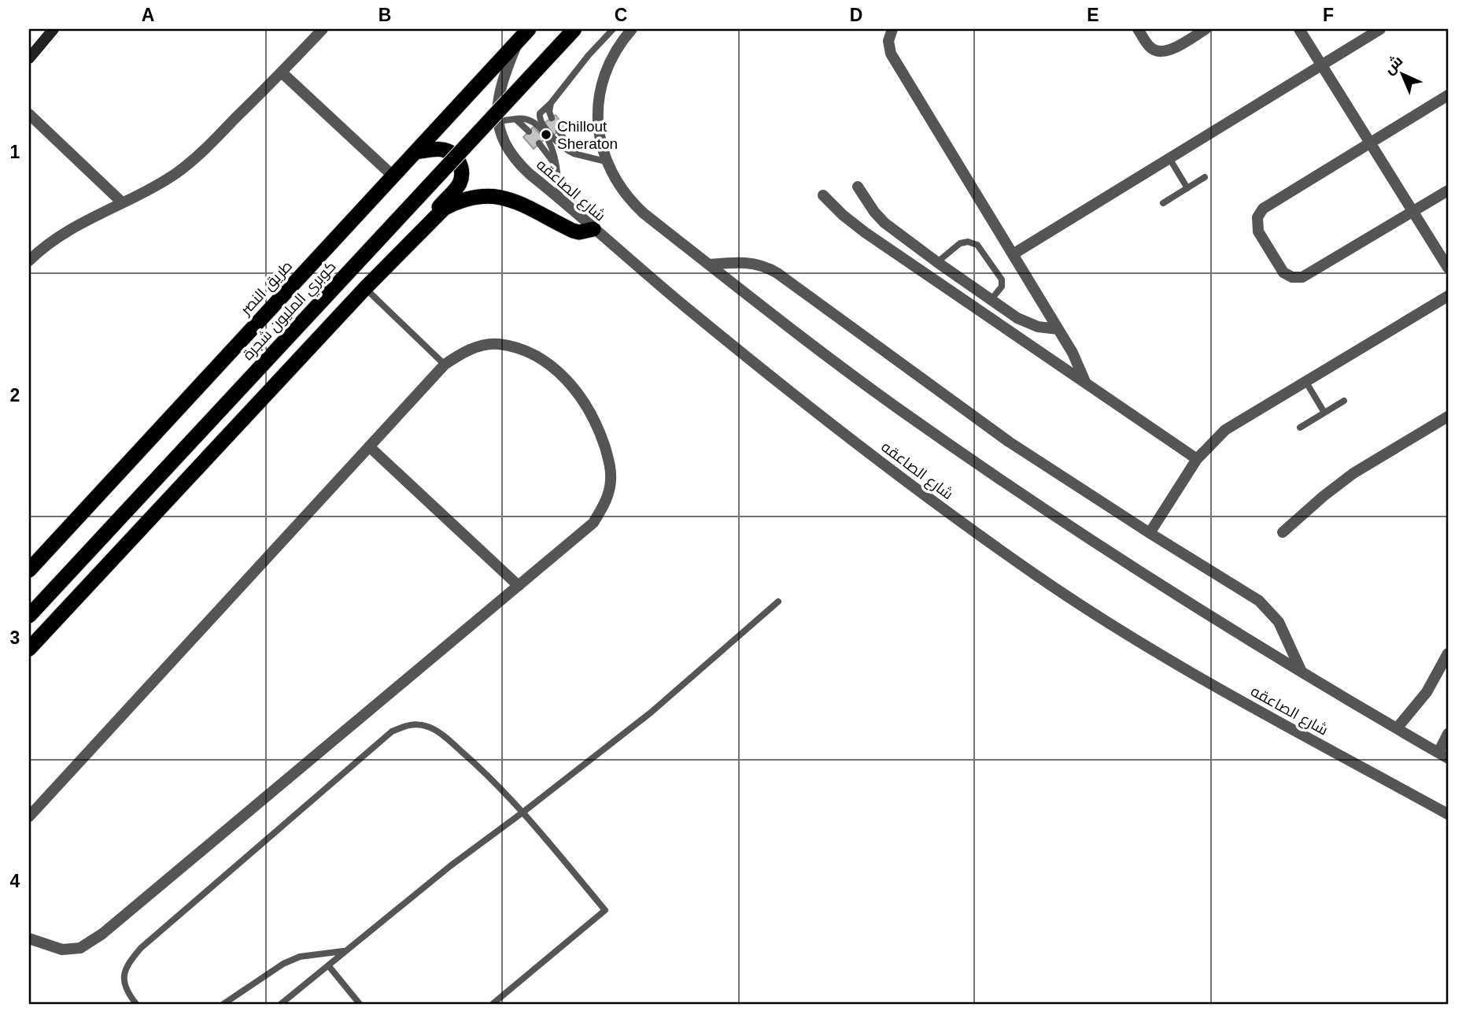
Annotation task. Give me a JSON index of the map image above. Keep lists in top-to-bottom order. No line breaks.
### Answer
{"streets":{"highway":["طريق النصر","كوبري المليون شجرة"],"street":["شارع الصاعقه"]},"crossings":[["شارع الصاعقه","طريق النصر"]],"places":["Chillout Sheraton"],"north":"top left","grid":{"columns":["A","B","C","D","E","F"],"rows":["1","2","3","4"]}}
